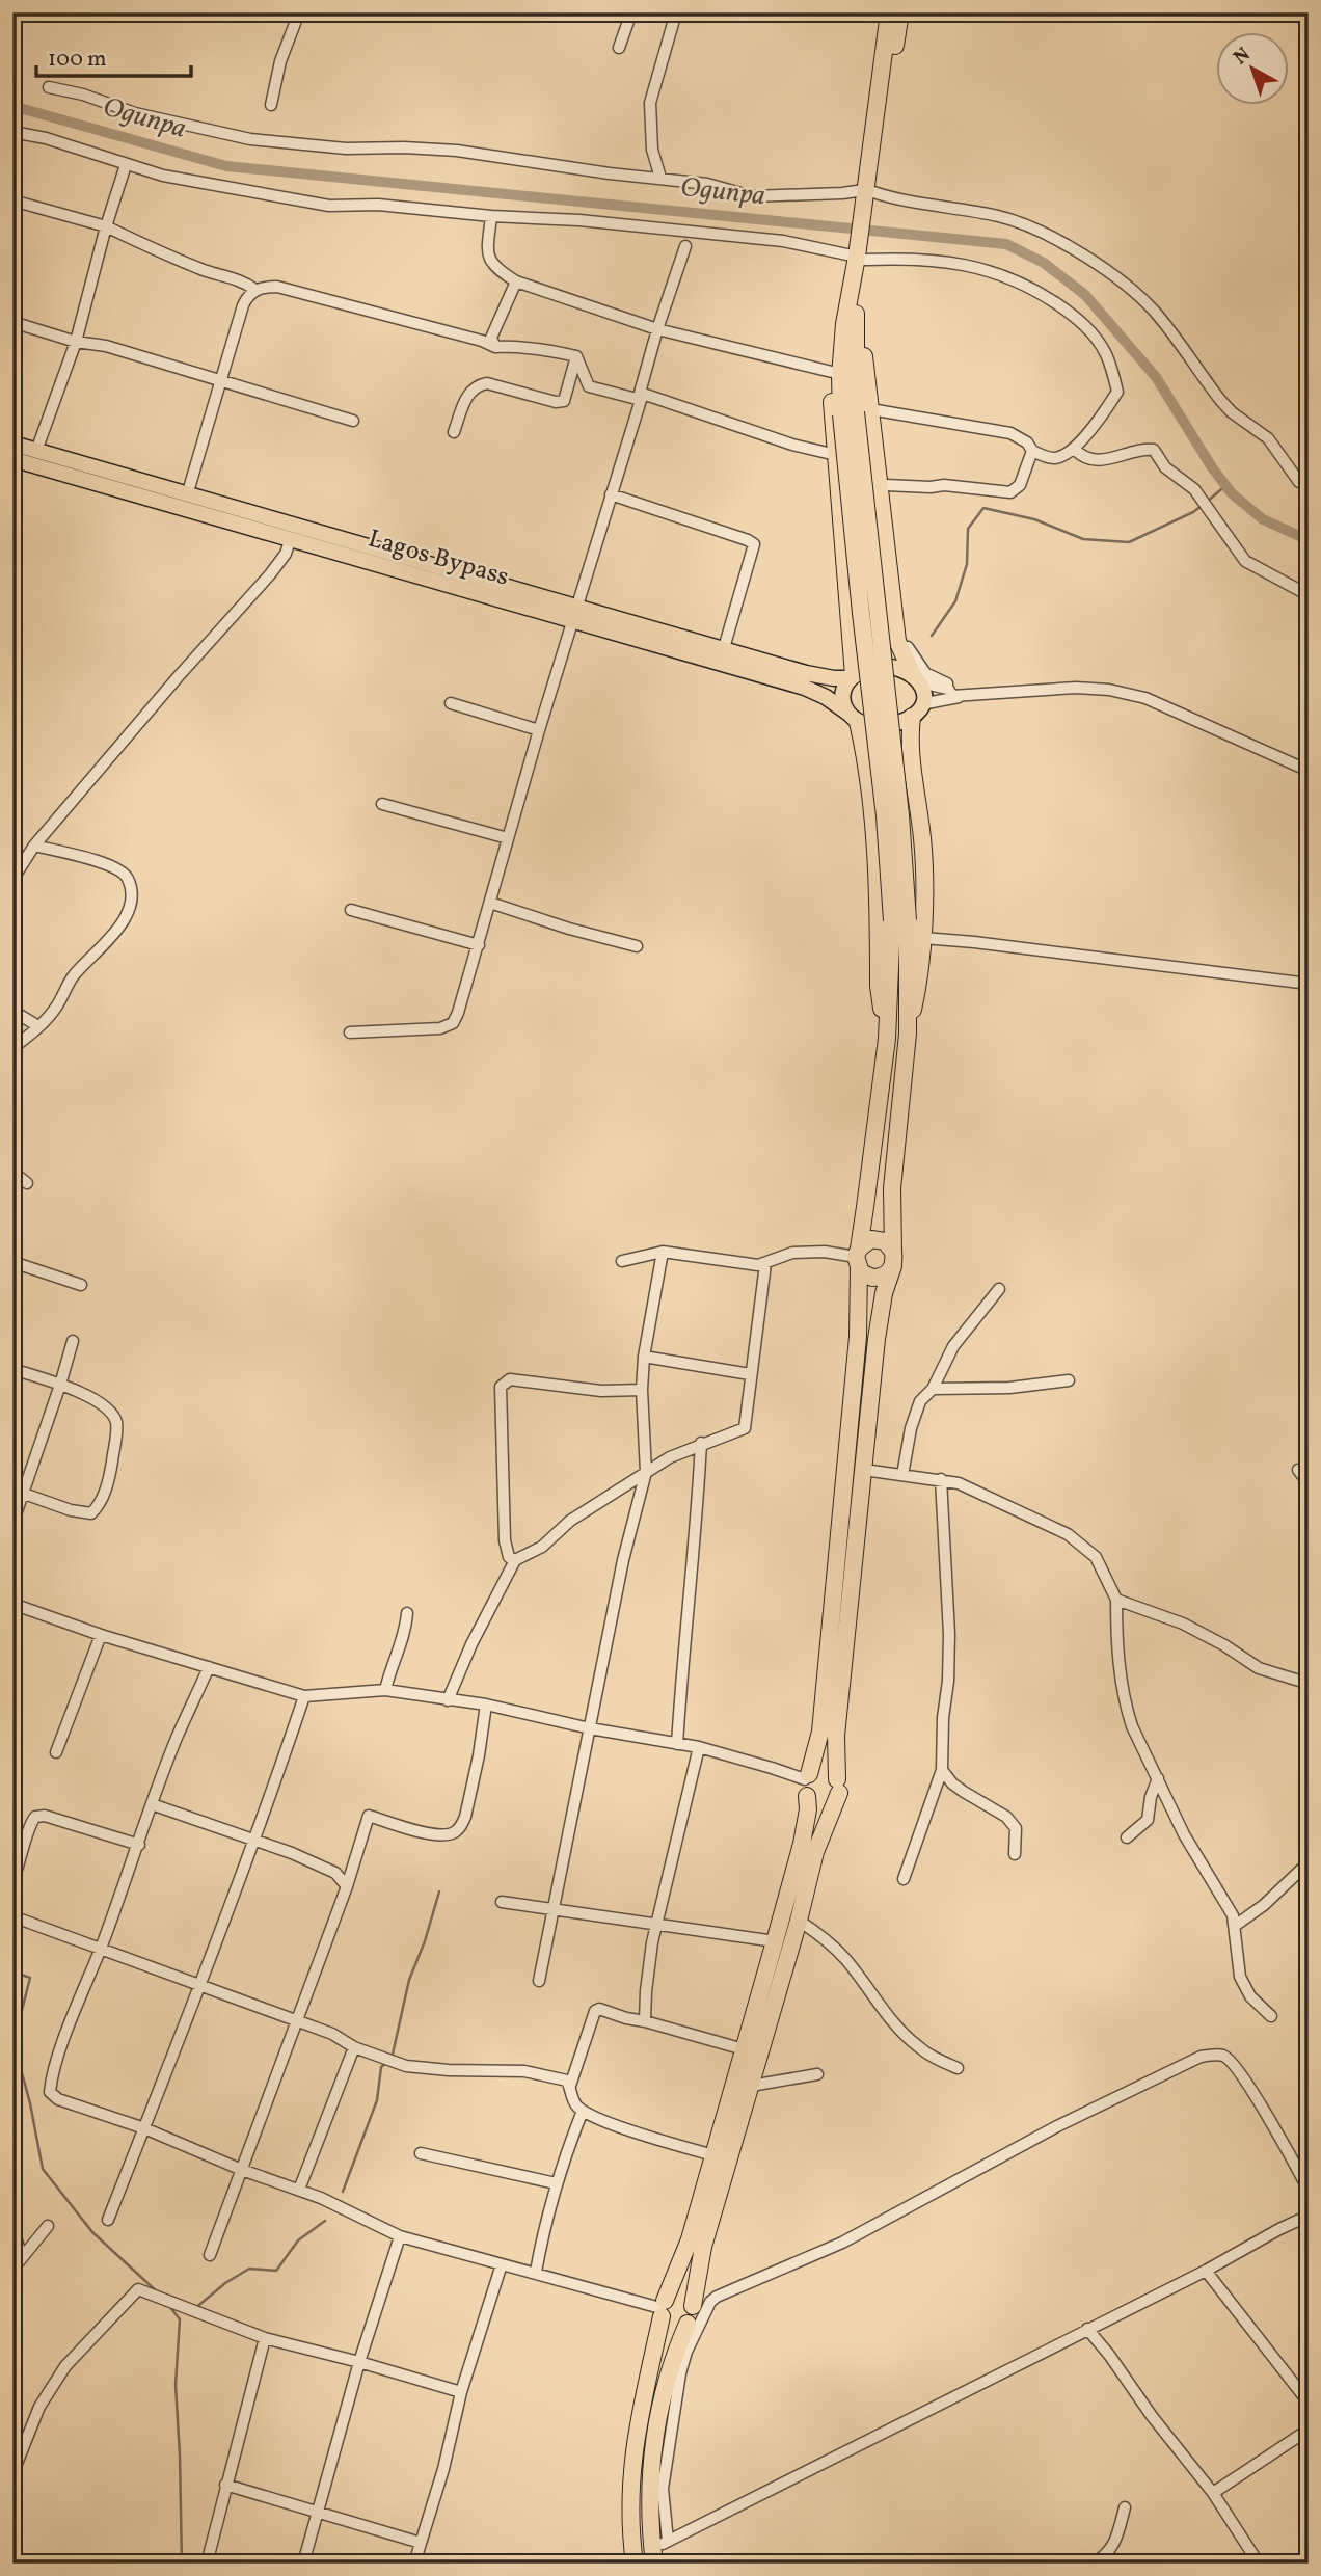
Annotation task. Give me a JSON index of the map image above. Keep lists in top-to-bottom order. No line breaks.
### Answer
{"streets":{"main road":["Lagos Bypass"]},"water":["Ogunpa"],"scale_bar":"100 m","north":"top left"}
